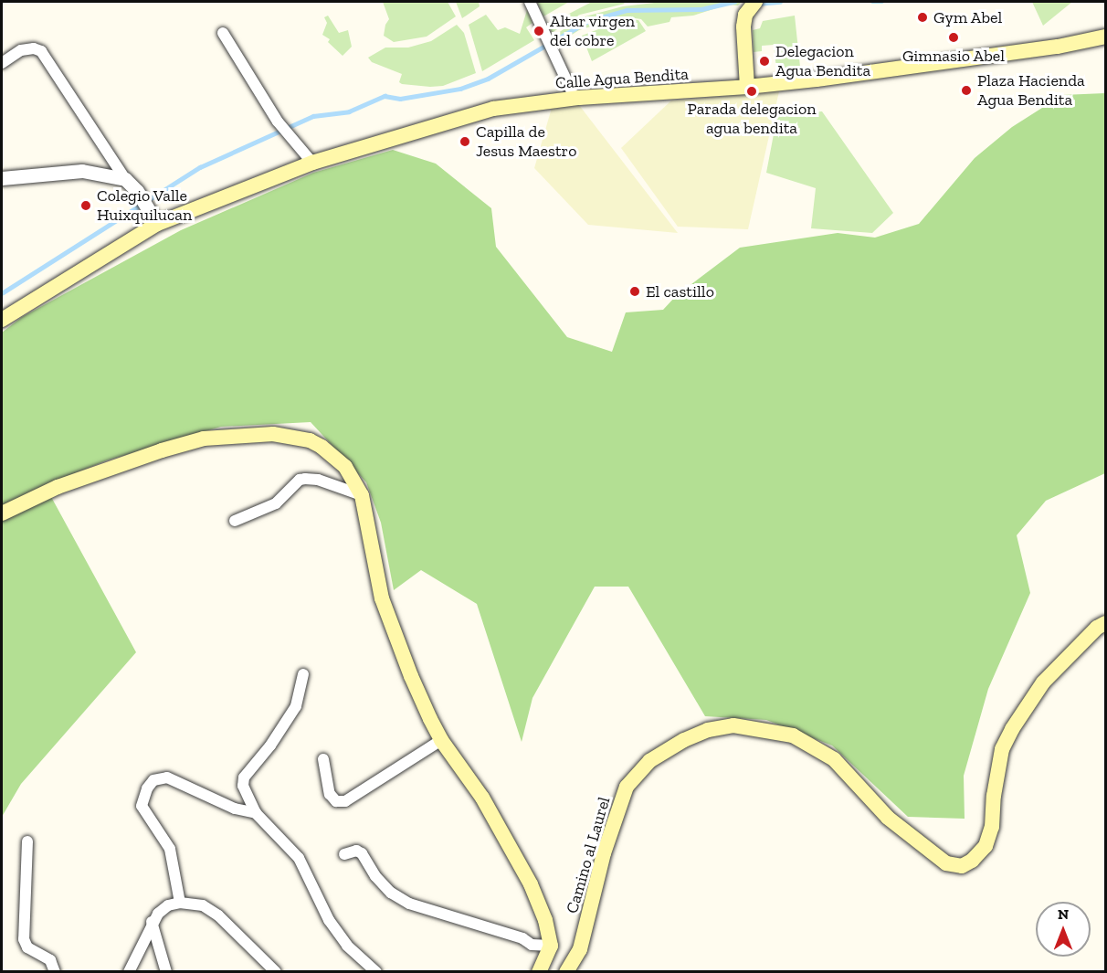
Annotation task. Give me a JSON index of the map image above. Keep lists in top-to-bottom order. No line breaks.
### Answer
{"streets":{"main road":["Calle Agua Bendita","Camino al Laurel"]},"places":["Gym Abel","Altar virgen del cobre","Gimnasio Abel","Delegacion Agua Bendita","Plaza Hacienda Agua Bendita","Parada delegacion agua bendita","Capilla de Jesus Maestro","Colegio Valle Huixquilucan","El castillo"],"north":"top"}
